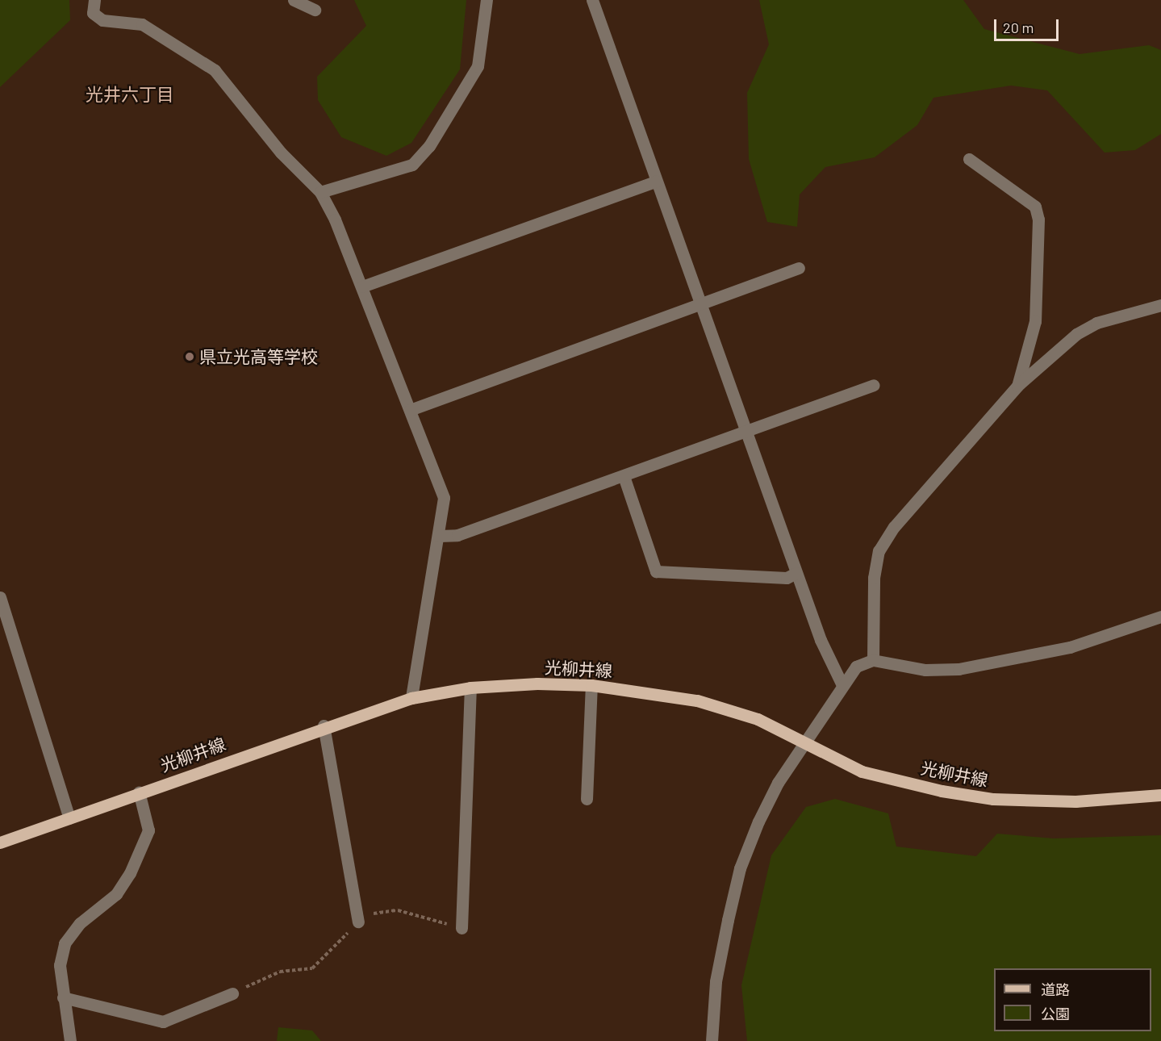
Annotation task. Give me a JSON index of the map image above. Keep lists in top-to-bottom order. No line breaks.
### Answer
{"streets":{"main road":["光柳井線"]},"districts":["光井六丁目"],"places":["県立光高等学校"],"legend":["道路","公園"],"scale_bar":"20 m"}
